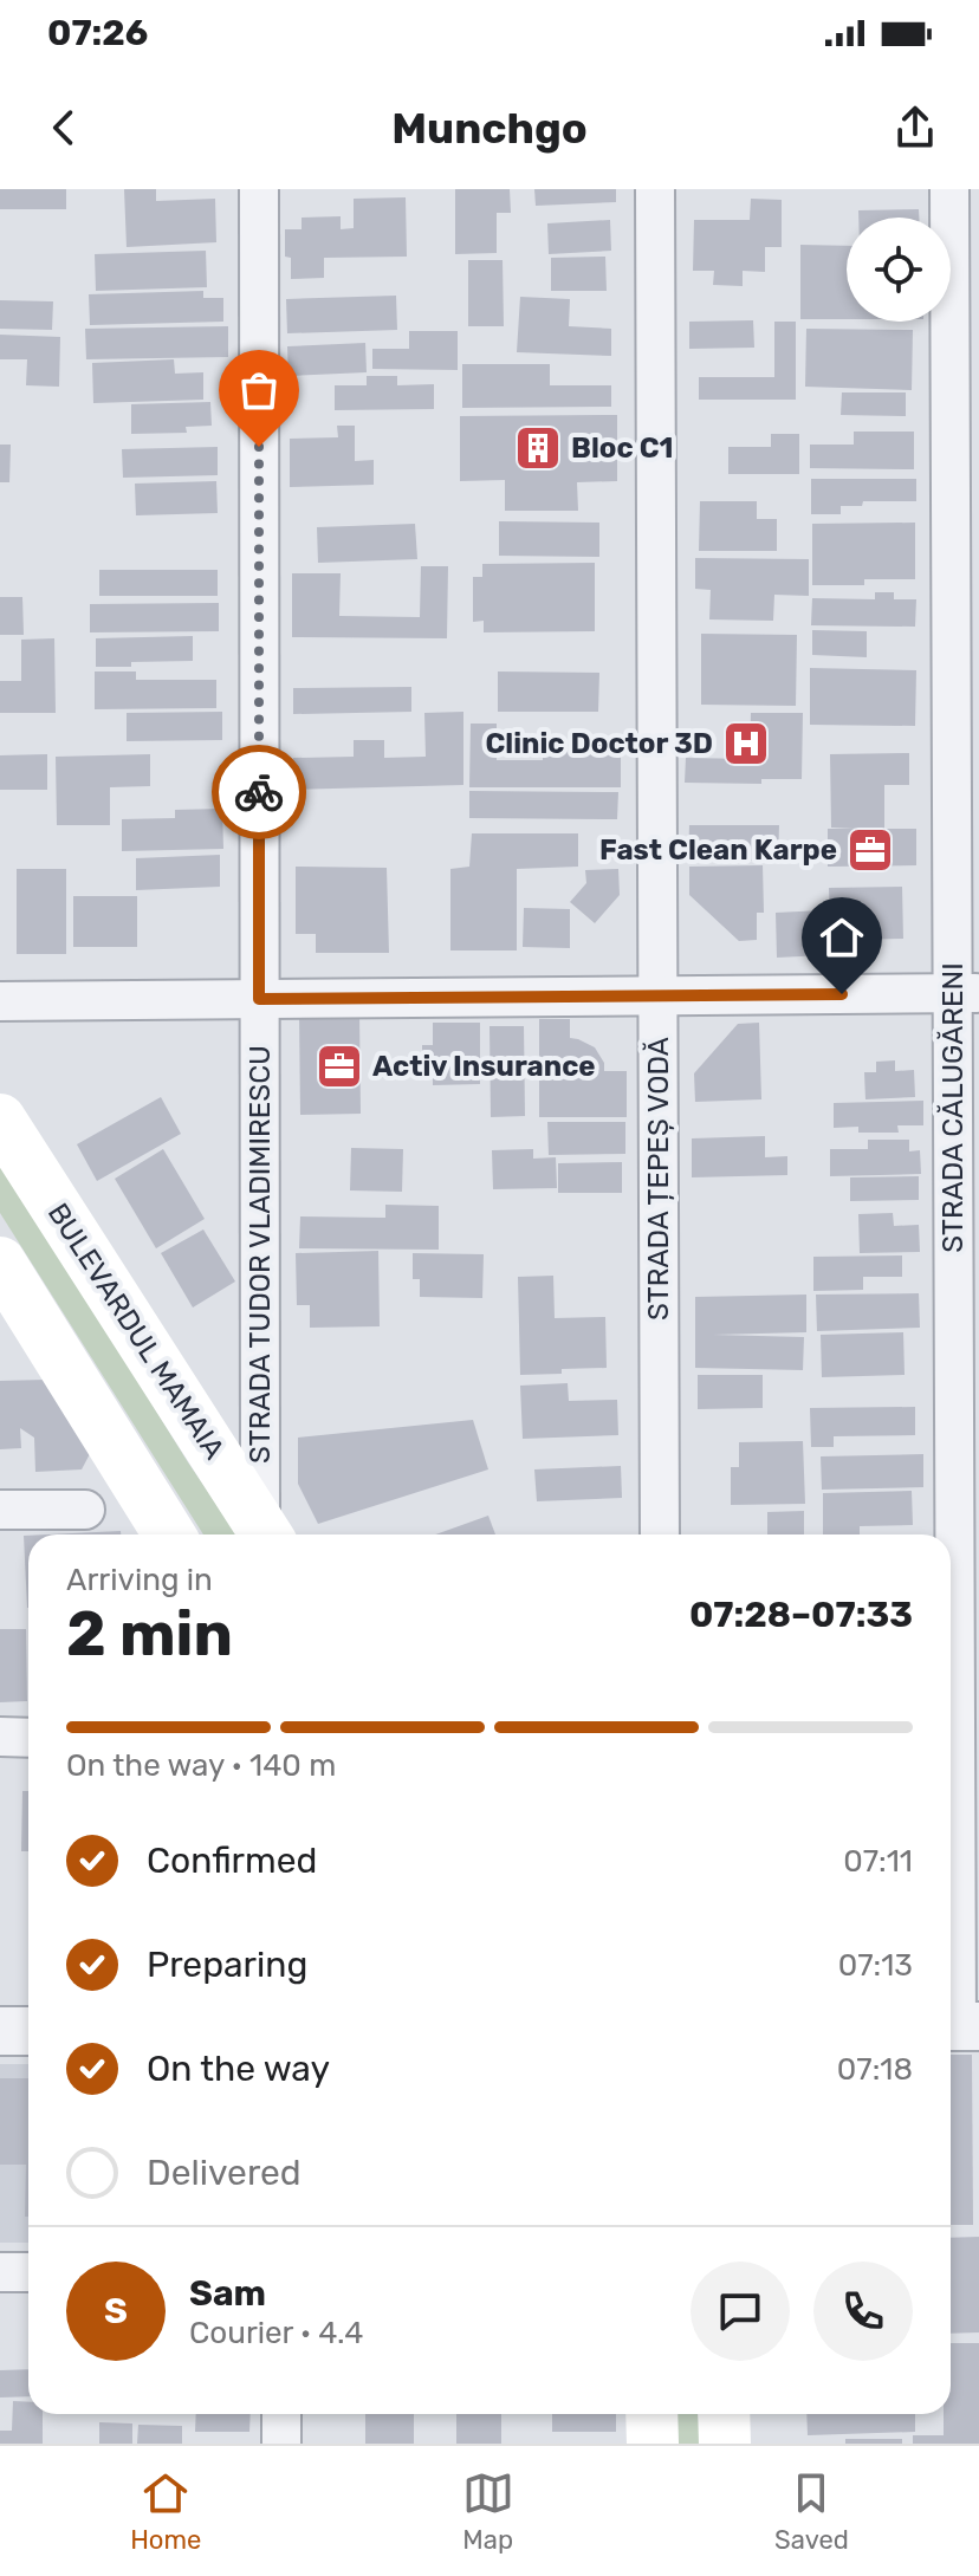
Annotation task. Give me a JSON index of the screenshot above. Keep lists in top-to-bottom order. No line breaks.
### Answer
{"streets":{"main road":["BULEVARDUL MAMAIA"],"street":["STRADA CĂLUGĂRENI","STRADA ȚEPEȘ VODĂ","STRADA TUDOR VLADIMIRESCU"]},"crossings":[["STRADA TUDOR VLADIMIRESCU","BULEVARDUL MAMAIA"]],"places":{"building":["Bloc C1"],"hospital":["Clinic Doctor 3D"],"office":["Fast Clean Karpe","Activ Insurance"]},"page":{"status":"07:26","header":"Munchgo","heading":["2 min","Arriving in","07:28–07:33"],"panel":["Sam","Courier · 4.4"],"bar":"On the way · 140 m","list":[["Confirmed","07:11"],["Preparing","07:13"],["On the way","07:18"],"Delivered"],"round":"S","tabs":["Home","Map","Saved"]}}
